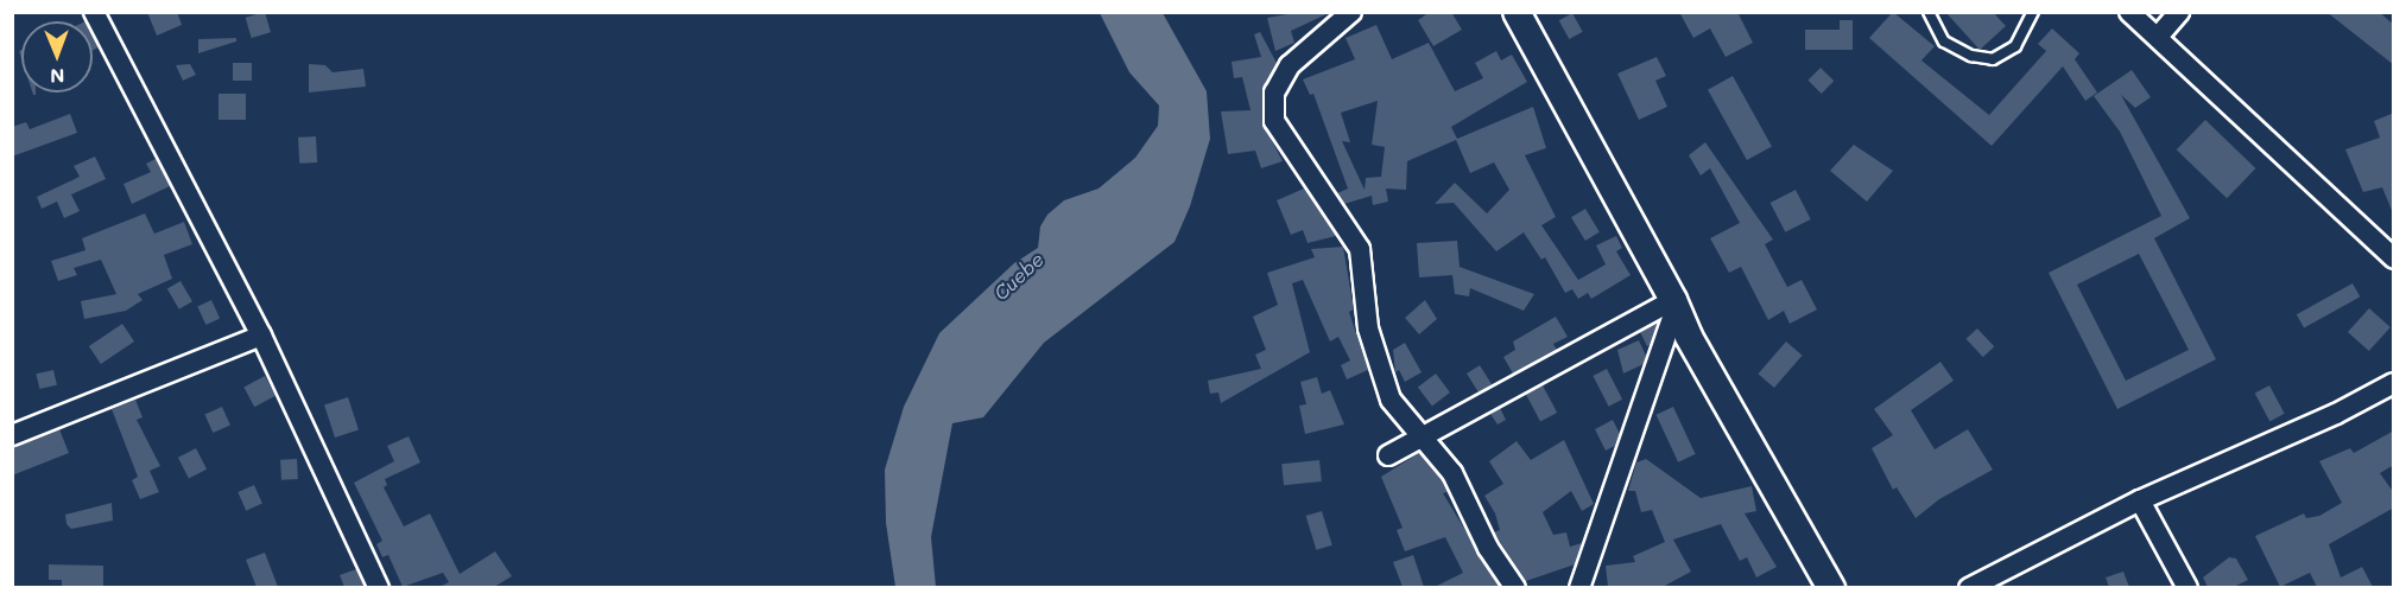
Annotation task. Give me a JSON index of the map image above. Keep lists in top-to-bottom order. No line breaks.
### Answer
{"water":["Cuebe"],"north":"bottom"}
